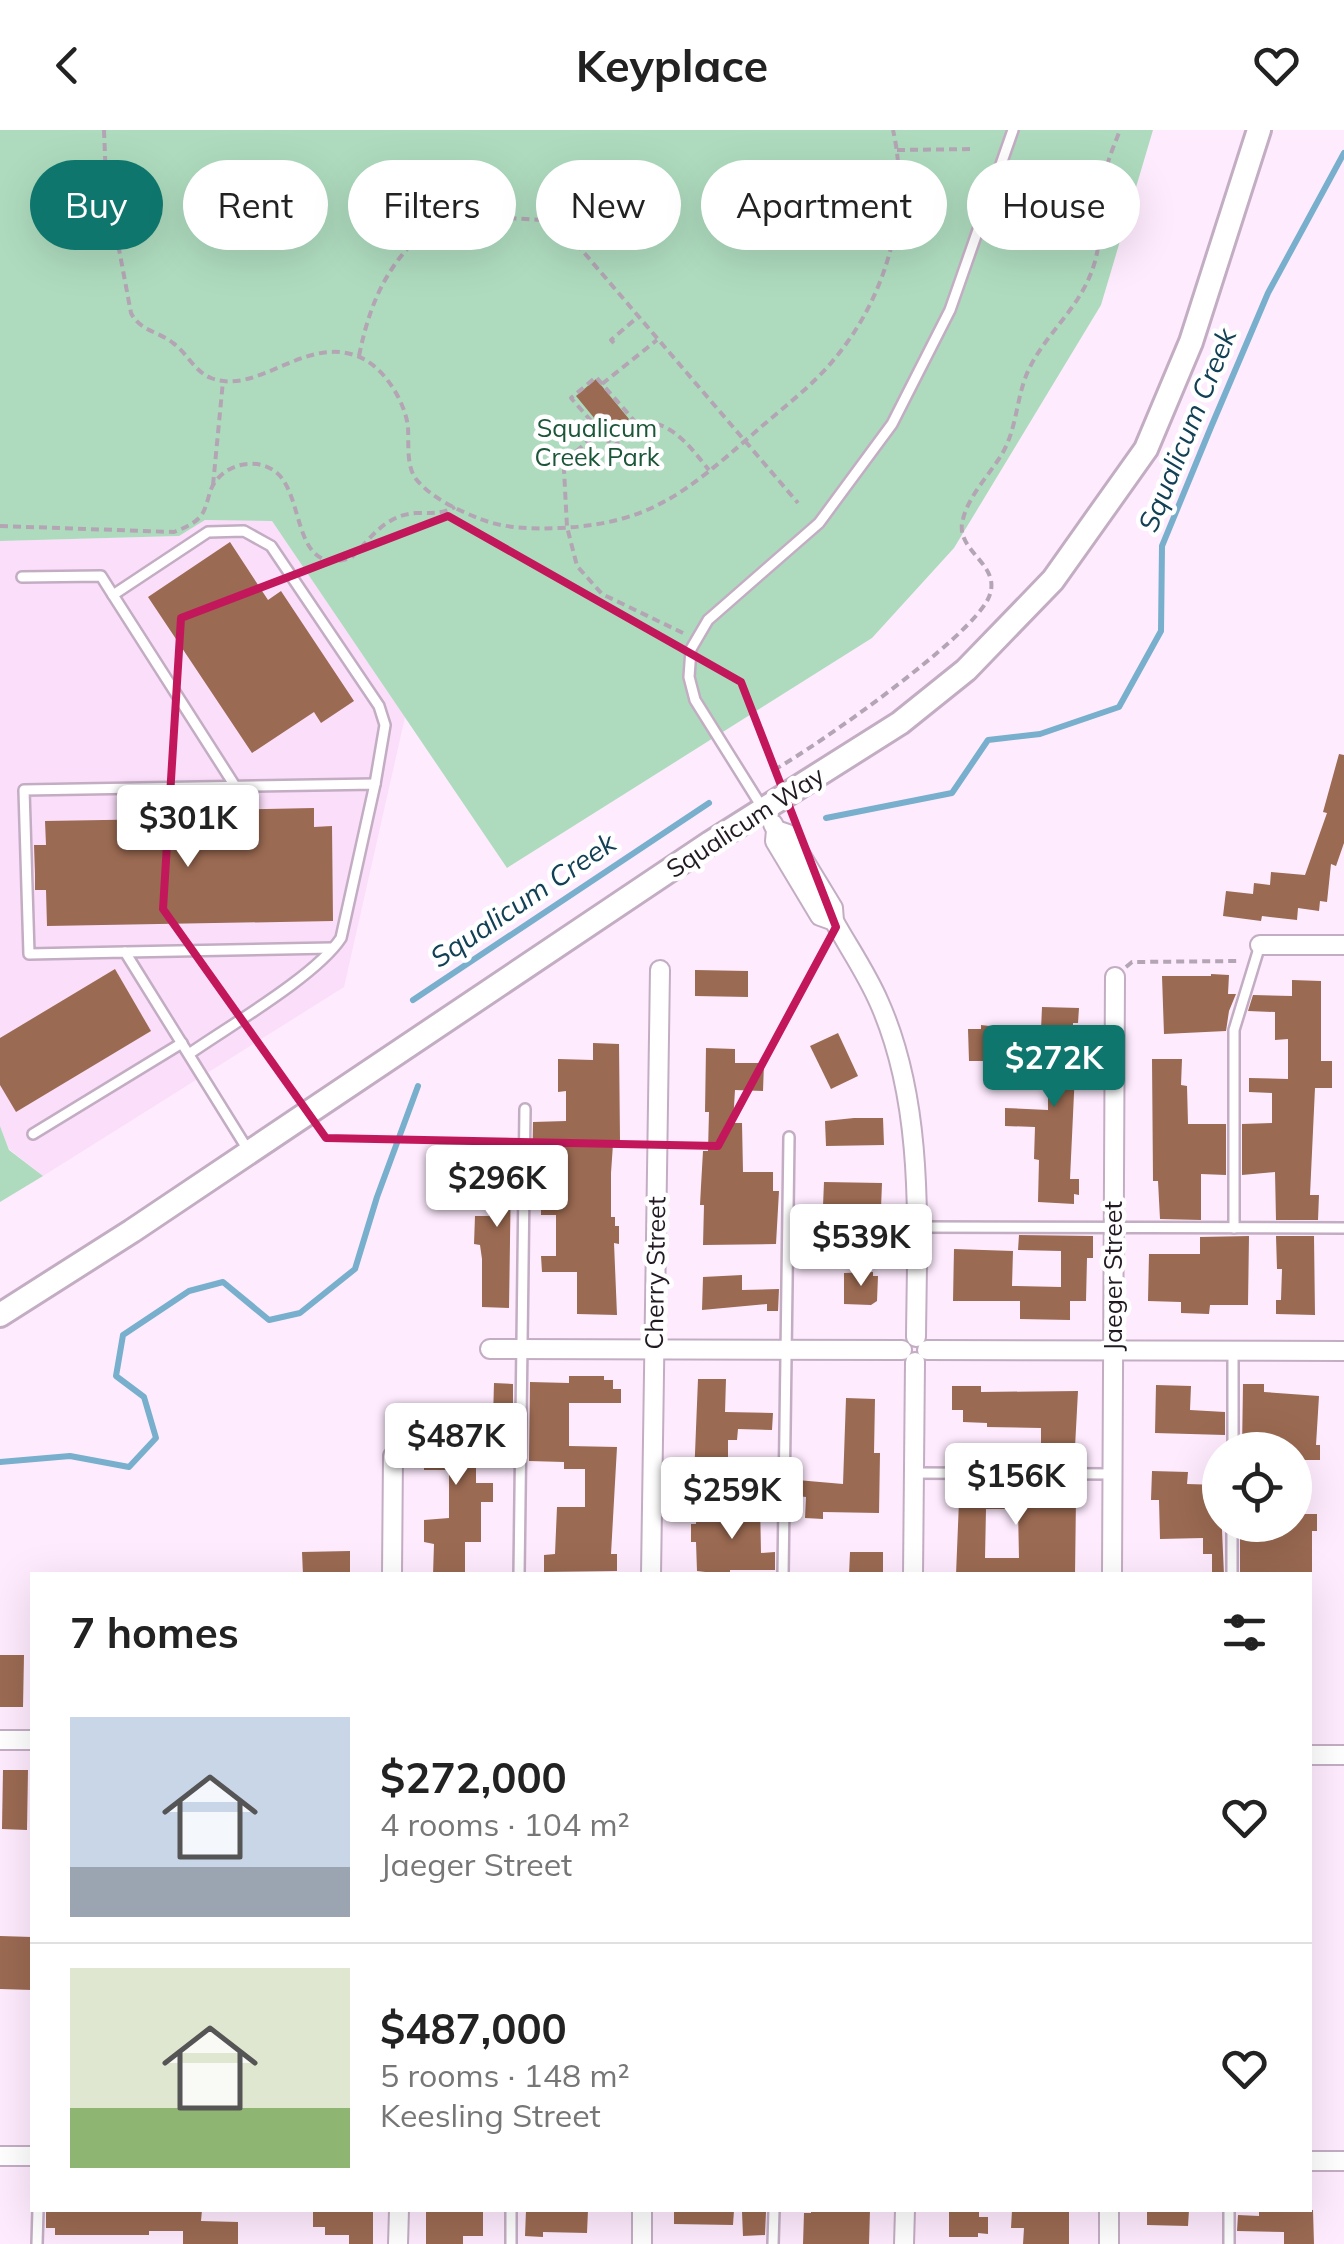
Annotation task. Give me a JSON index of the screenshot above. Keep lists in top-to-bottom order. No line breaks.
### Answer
{"streets":{"street":["Squalicum Way","Cherry Street","Jaeger Street"]},"water":["Squalicum Creek"],"parks":["Squalicum Creek Park"],"page":{"header":"Keyplace","chip":["Buy","Rent","Filters","New","Apartment","House"],"price":["$301K","$272K","$296K","$539K","$487K","$156K","$259K"],"heading":"7 homes","list":[{"name":"$272,000","note":"4 rooms · 104 m² · Jaeger Street"},{"name":"$487,000","note":"5 rooms · 148 m² · Keesling Street"}]}}
